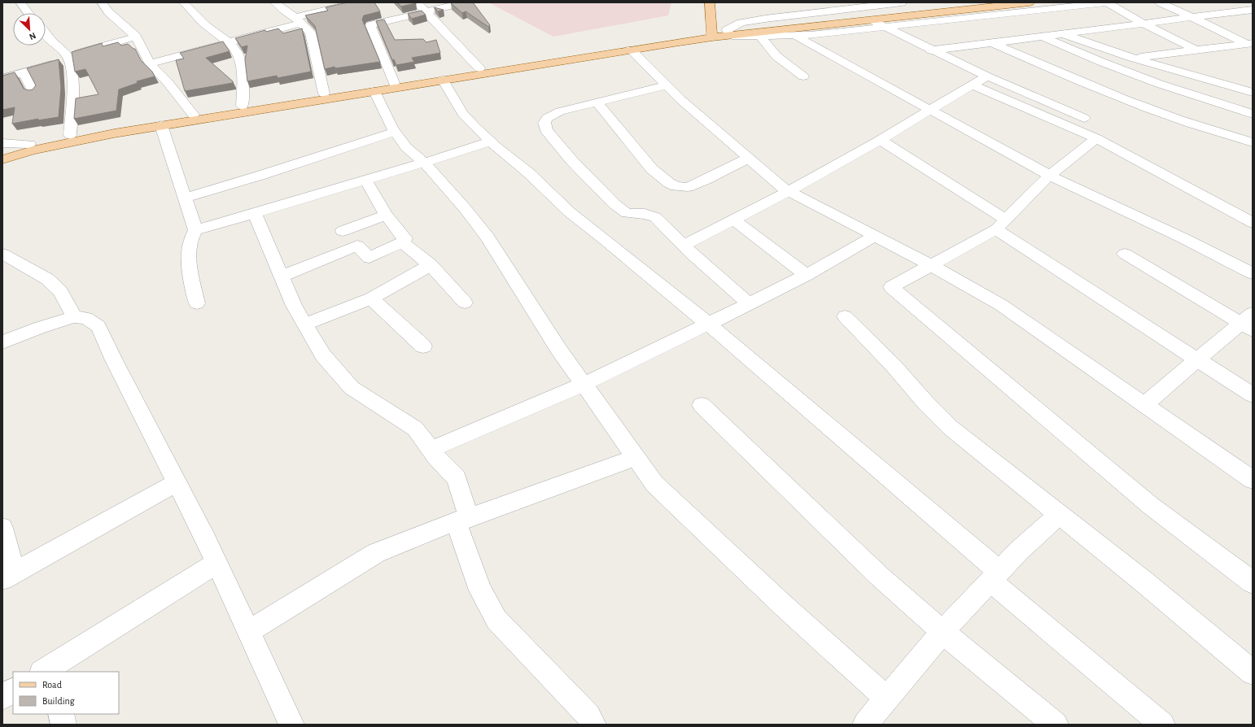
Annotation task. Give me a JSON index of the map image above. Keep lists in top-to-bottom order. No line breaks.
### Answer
{"legend":["Road","Building"],"north":"bottom right"}
